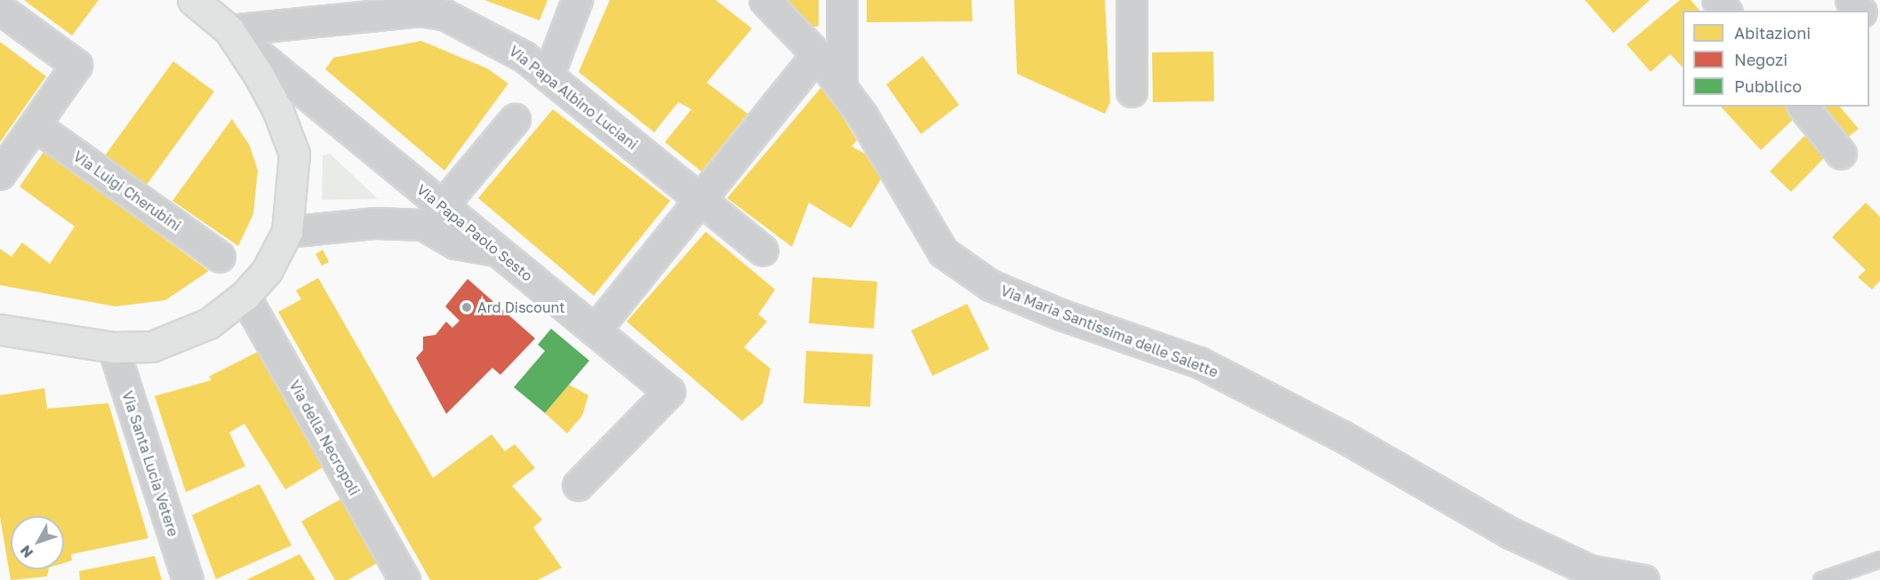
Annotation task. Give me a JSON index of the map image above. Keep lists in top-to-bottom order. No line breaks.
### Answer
{"streets":{"street":["Via Papa Albino Luciani","Via Luigi Cherubini","Via Papa Paolo Sesto","Via Maria Santissima delle Salette","Via della Necropoli","Via Santa Lucia Vetere"]},"crossings":[["Via Papa Albino Luciani","Via Papa Paolo Sesto"]],"places":["Ard Discount"],"legend":["Abitazioni","Negozi","Pubblico"],"north":"bottom left"}
